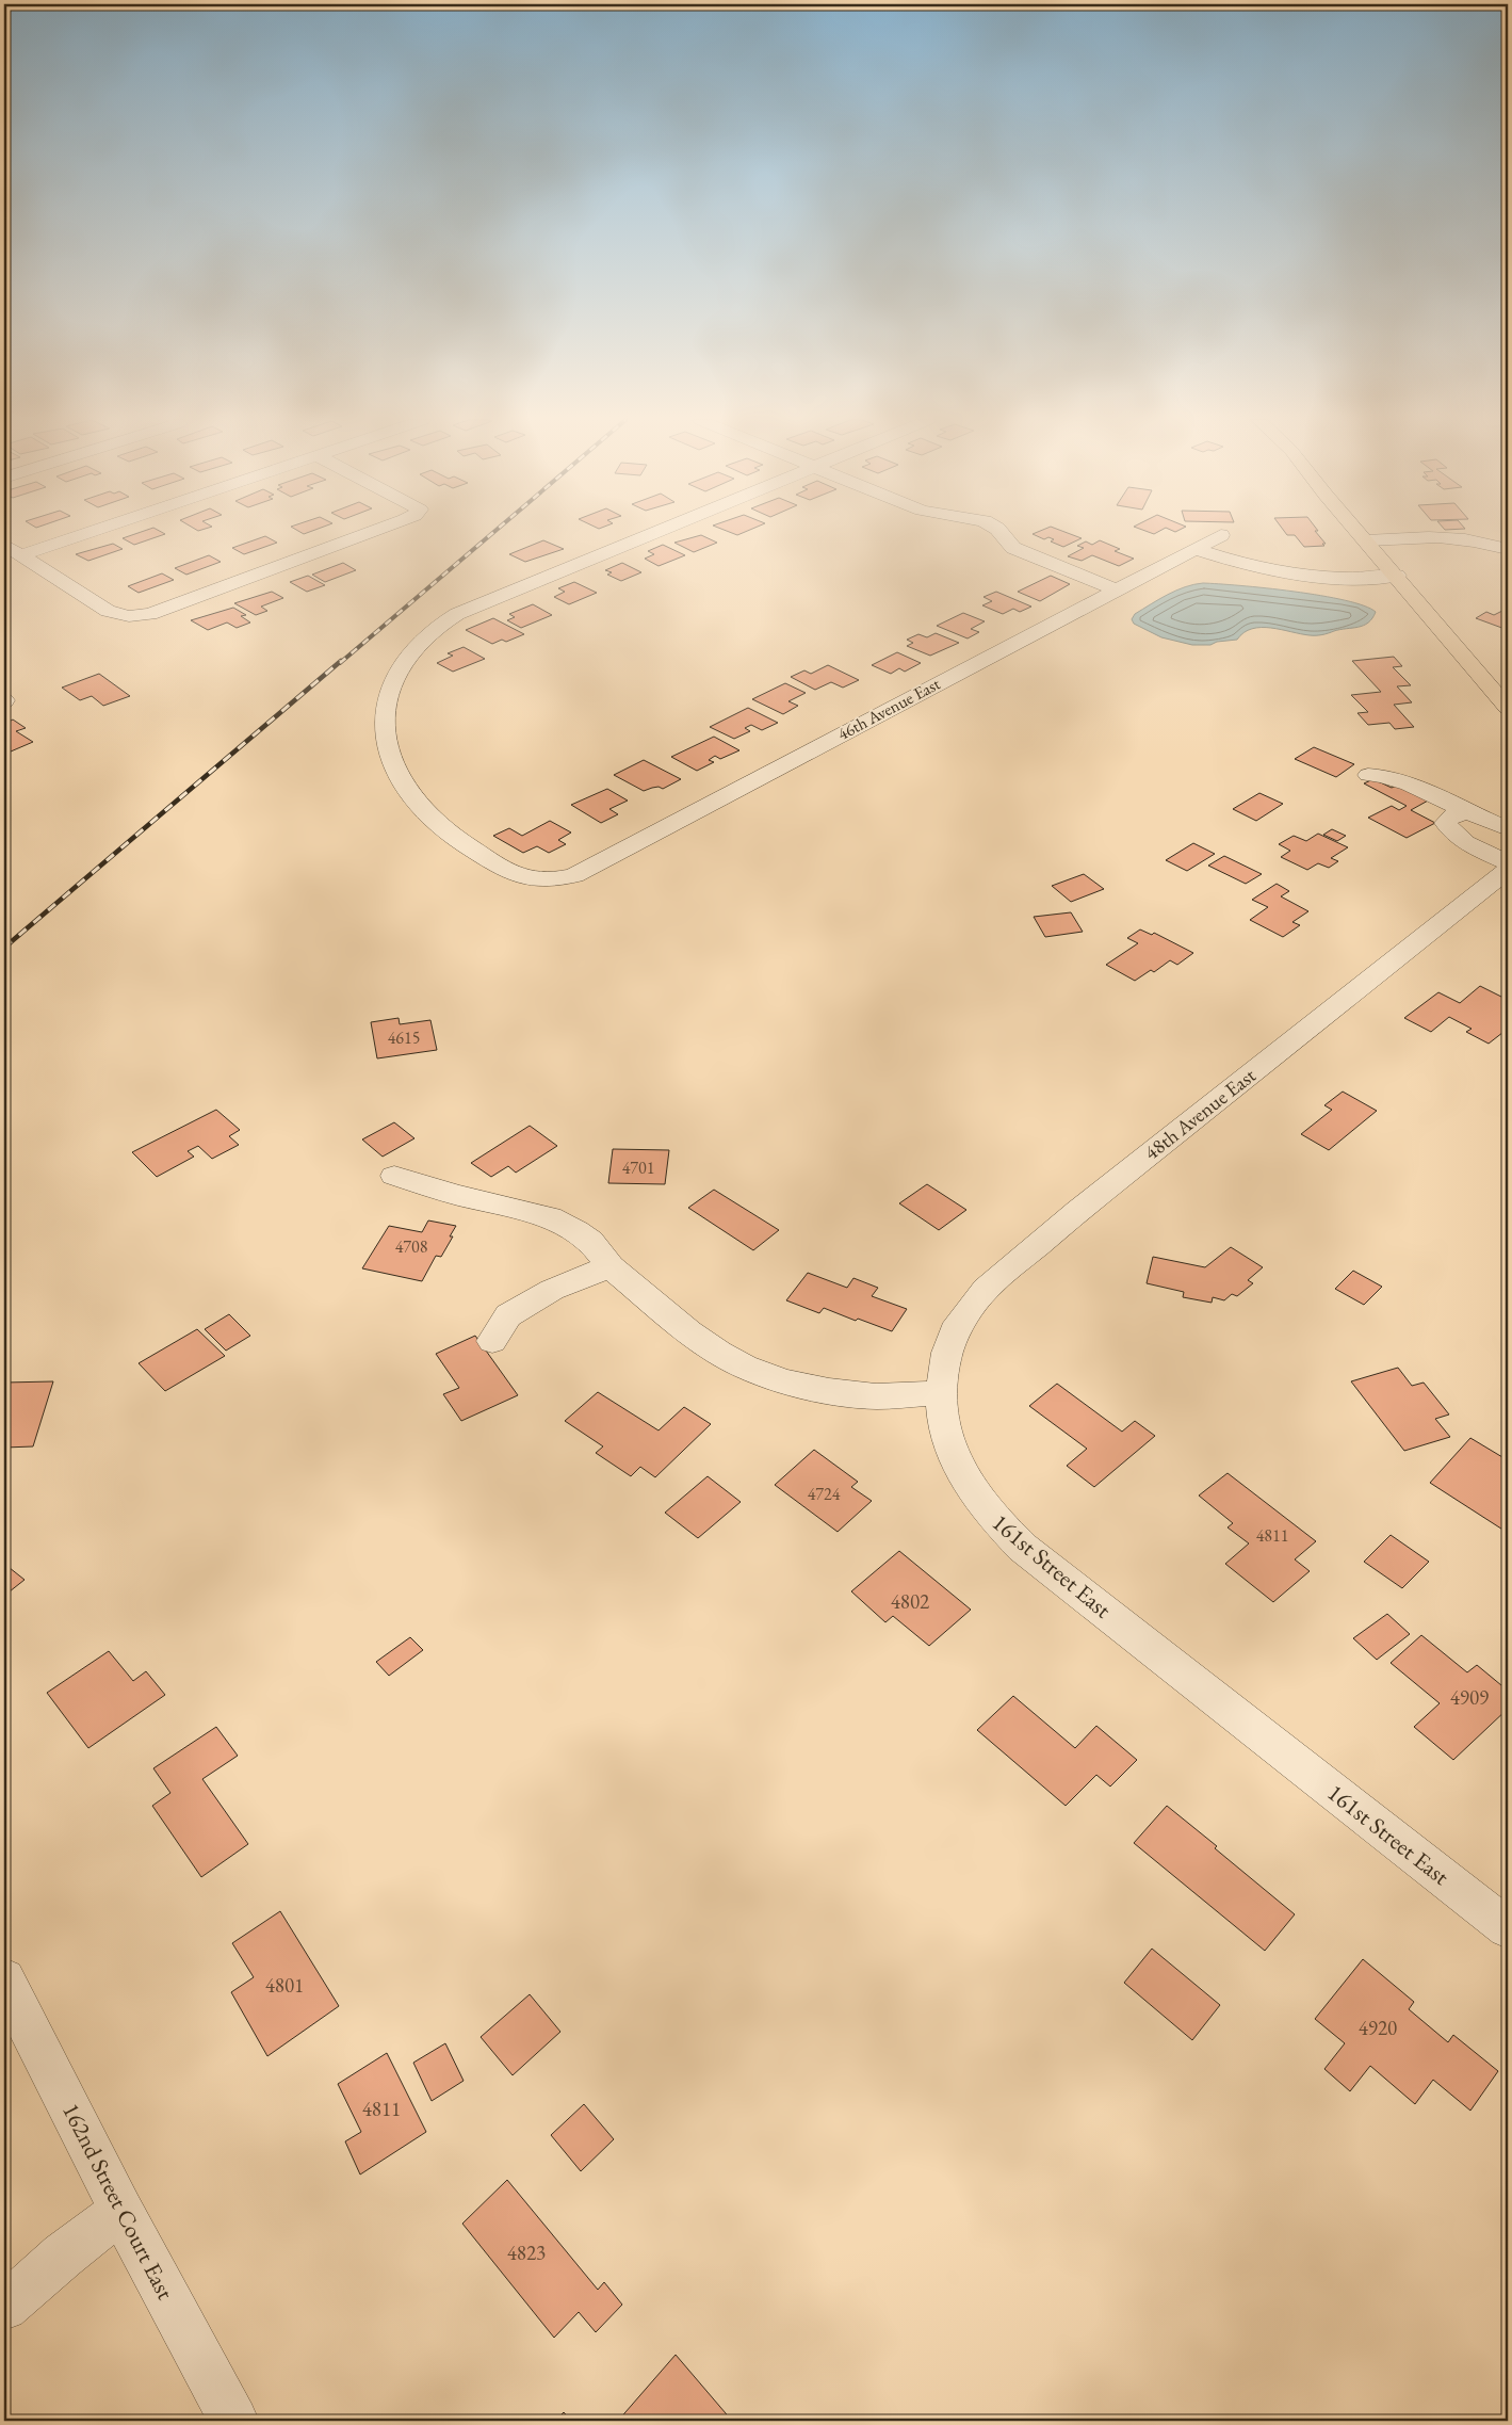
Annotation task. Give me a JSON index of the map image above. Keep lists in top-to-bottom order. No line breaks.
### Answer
{"streets":{"street":["46th Avenue East","48th Avenue East","161st Street East","162nd Street Court East"]},"crossings":[["48th Avenue East","161st Street East"]],"house_numbers":["4615","4701","4708","4724","4811","4802","4909","4801","4920","4811","4823"]}
